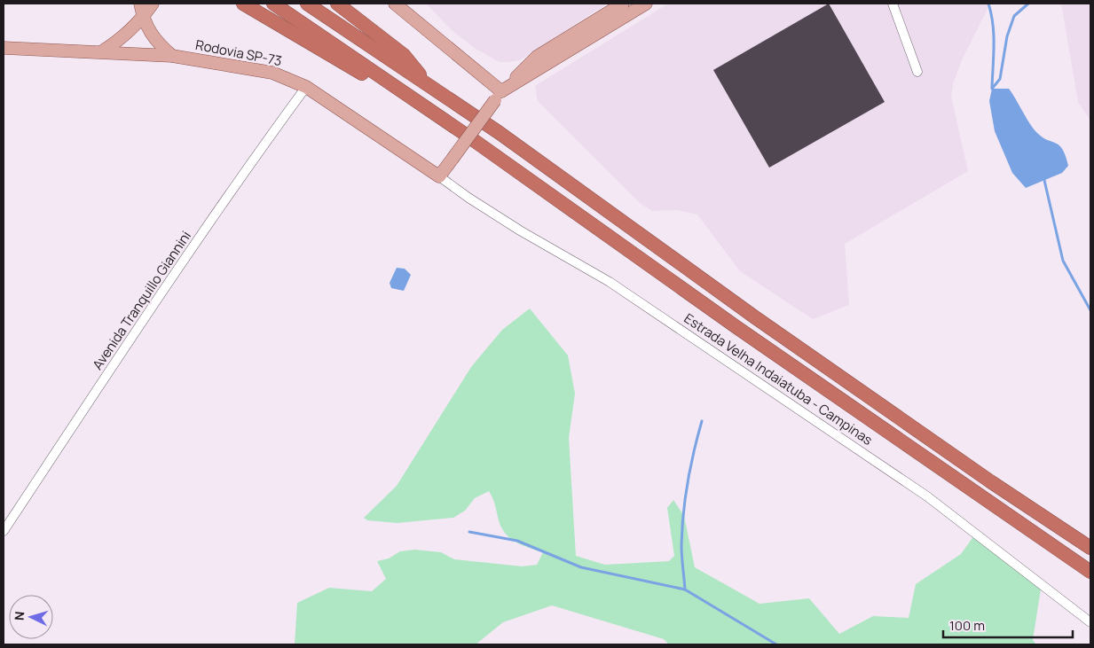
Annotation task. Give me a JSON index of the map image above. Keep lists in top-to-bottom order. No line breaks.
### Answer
{"streets":{"main road":["Rodovia SP-73"],"street":["Avenida Tranquillo Giannini","Estrada Velha Indaiatuba - Campinas"]},"crossings":[["Rodovia SP-73","Avenida Tranquillo Giannini"],["Rodovia SP-73","Estrada Velha Indaiatuba - Campinas"]],"scale_bar":"100 m","north":"left"}
